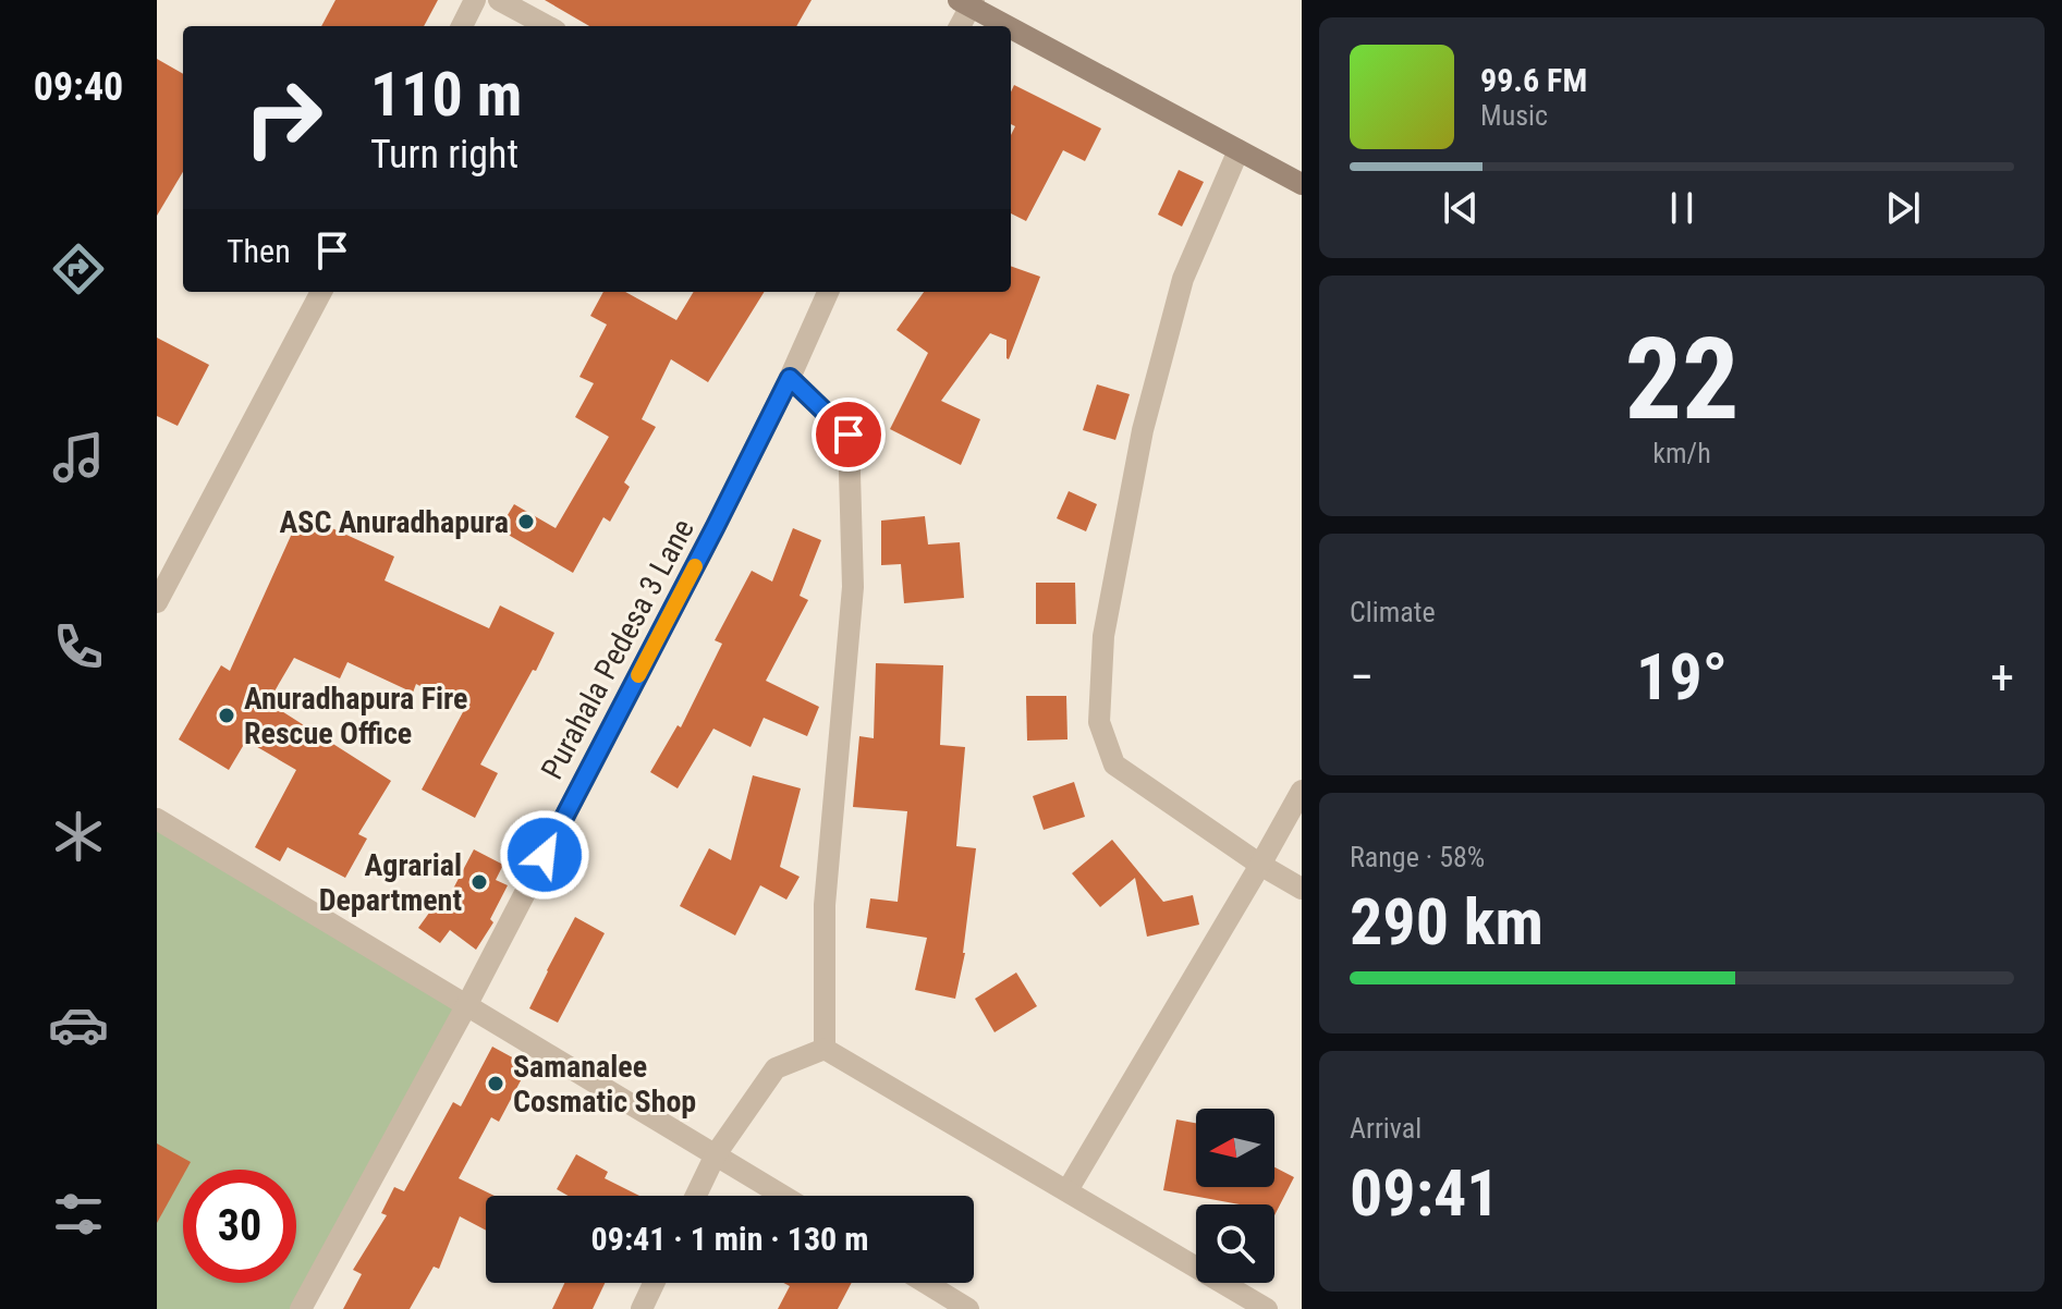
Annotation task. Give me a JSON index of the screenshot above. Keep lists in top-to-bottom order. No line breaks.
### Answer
{"streets":{"street":["Purahala Pedesa 3 Lane"]},"places":["ASC Anuradhapura","Anuradhapura Fire Rescue Office","Agrarial Department","Samanalee Cosmatic Shop"],"north":"left","page":{"tabs":"09:40","turn":["110 m","Turn right"],"song":["99.6 FM","Music"],"then":"Then","tile":[["22","km/h"],"Climate",["Range · 58%","290 km"],["Arrival","09:41"]],"heat":["−","19°","+"],"limit":"30","trip":"09:41 · 1 min · 130 m"}}
